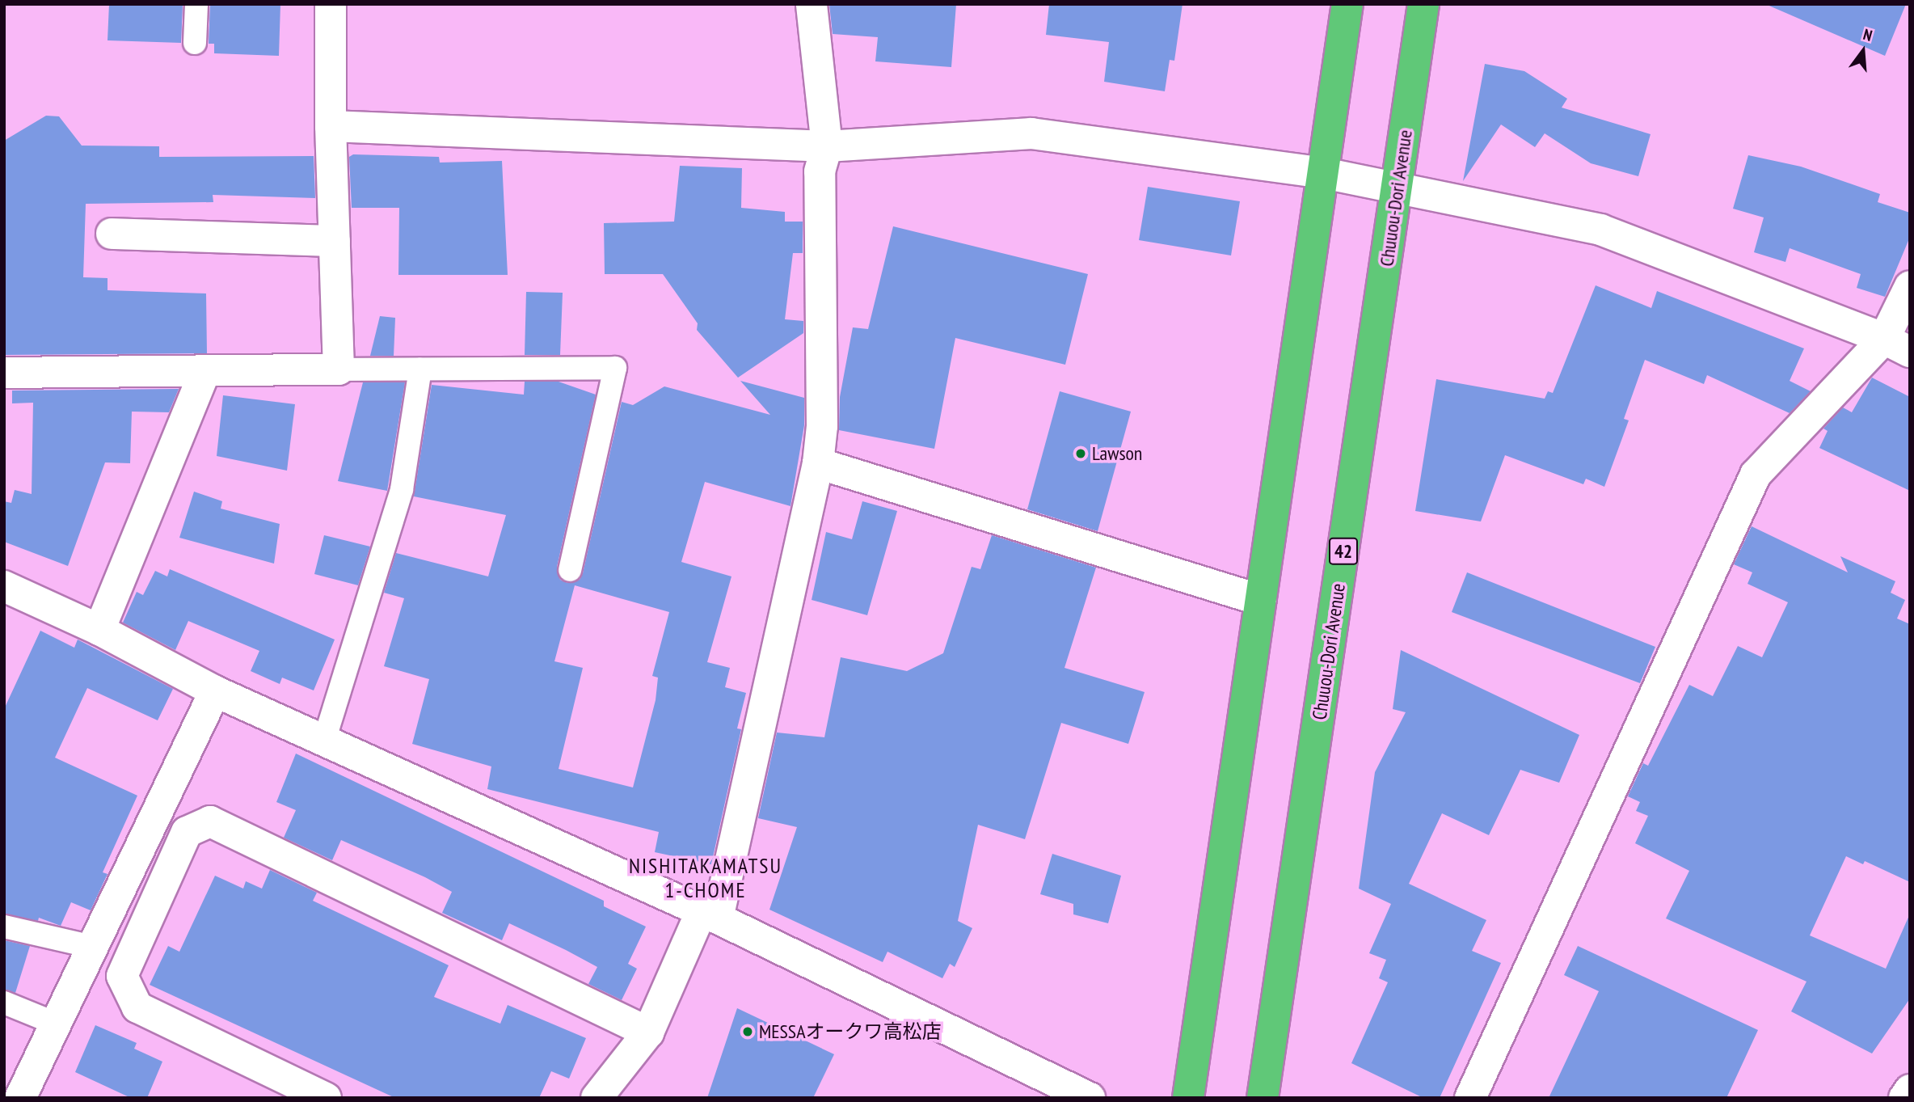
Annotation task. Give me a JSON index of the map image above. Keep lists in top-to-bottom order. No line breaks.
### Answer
{"streets":{"highway":["Chuuou-Dori Avenue","42"]},"districts":["NISHITAKAMATSU 1-CHOME"],"places":["Lawson","MESSAオークワ高松店"],"north":"top"}
